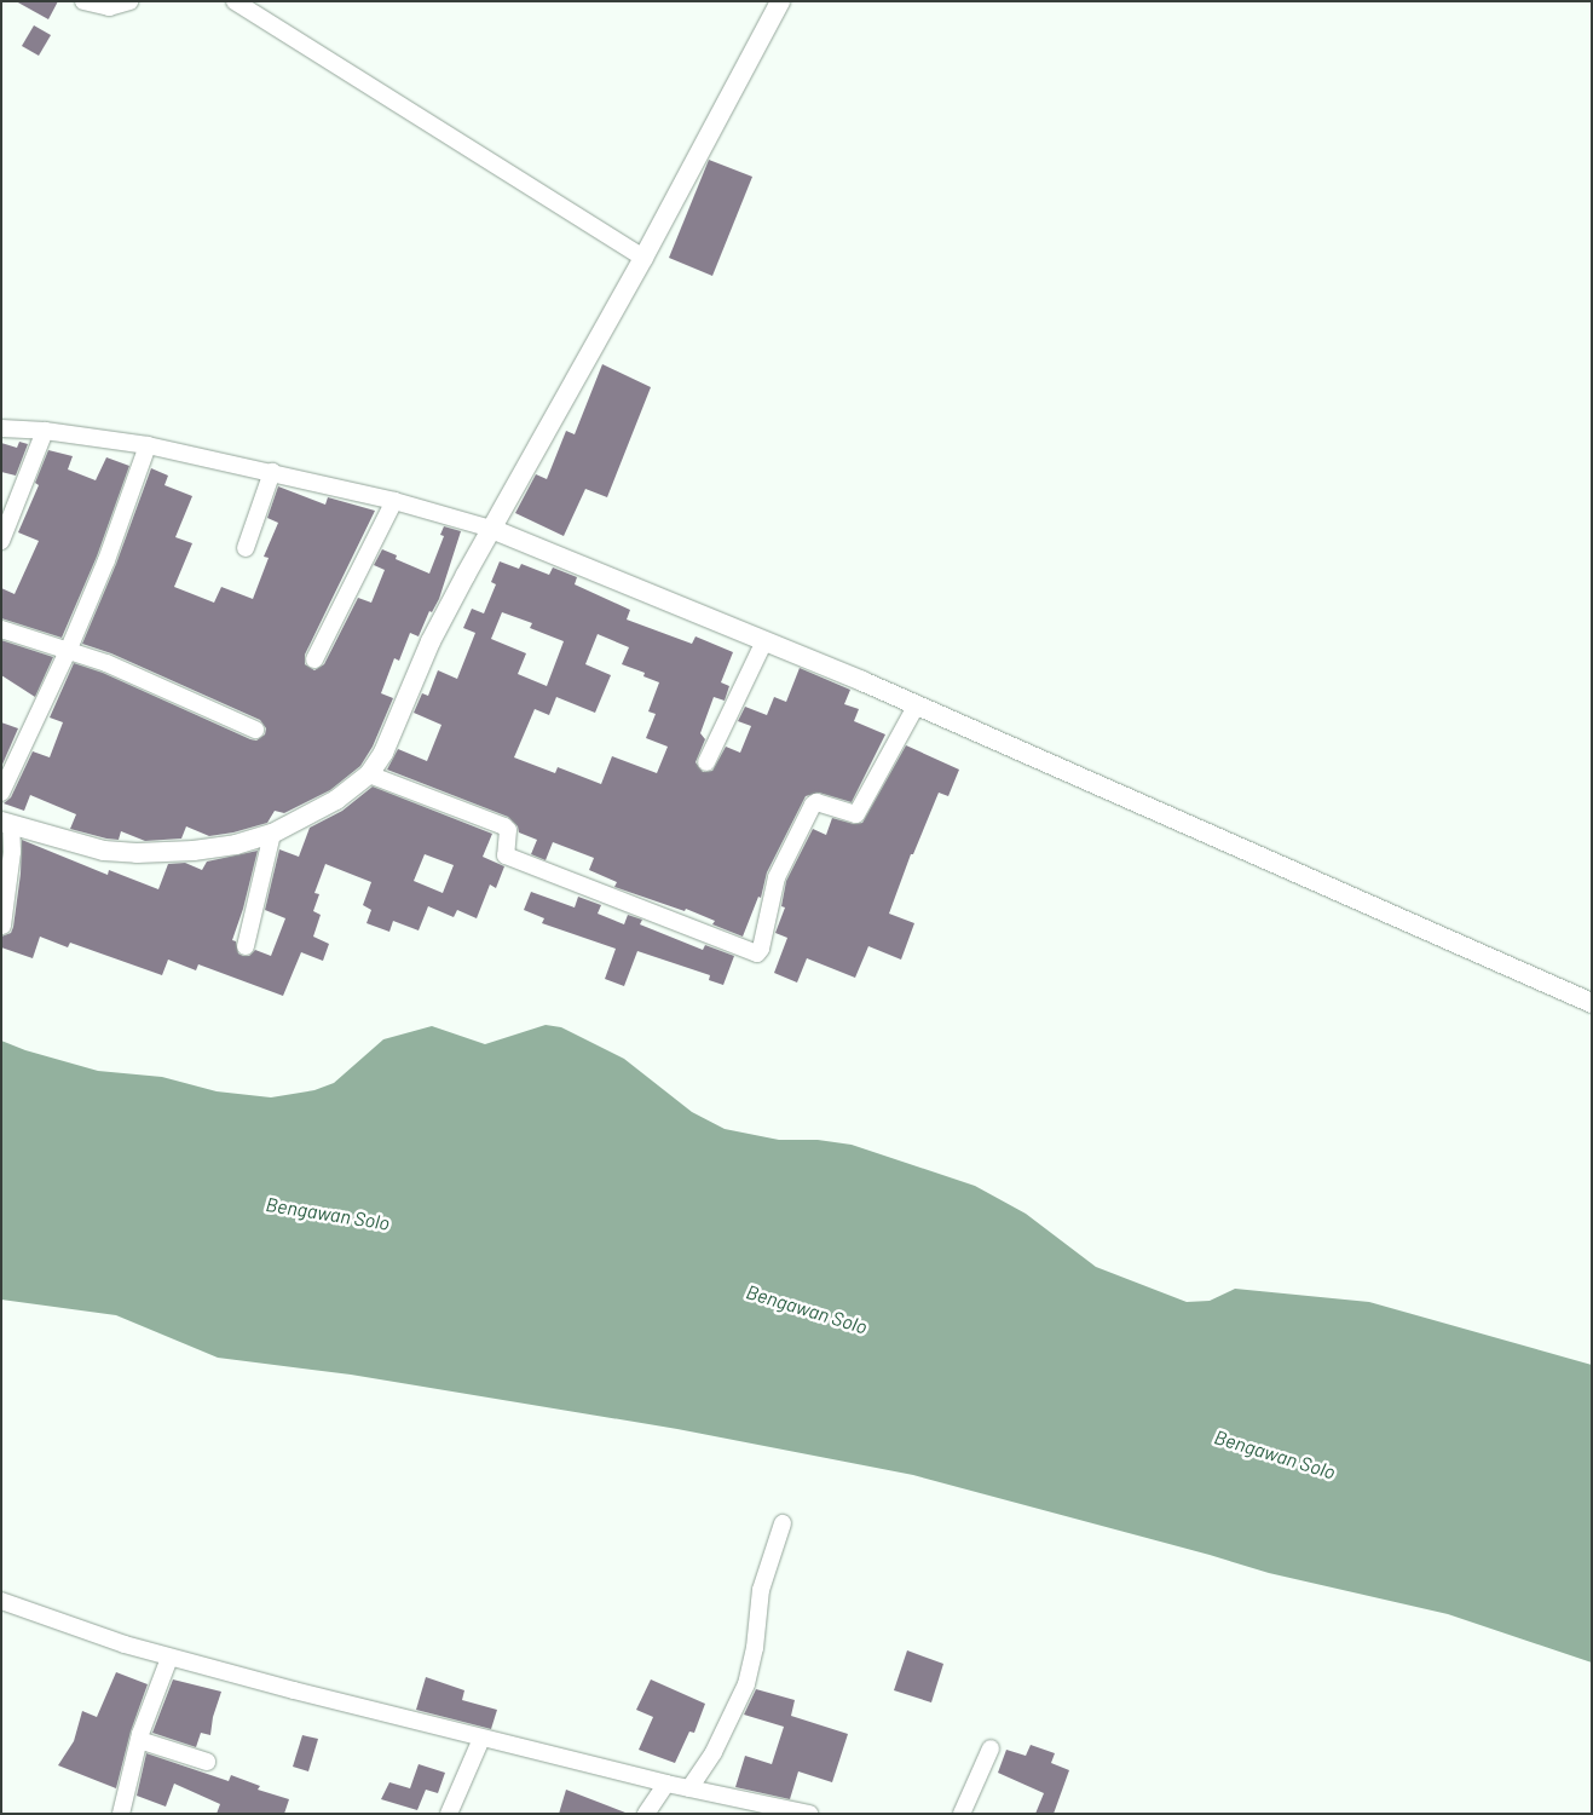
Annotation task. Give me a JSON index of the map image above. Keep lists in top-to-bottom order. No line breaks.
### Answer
{"water":["Bengawan Solo"]}
